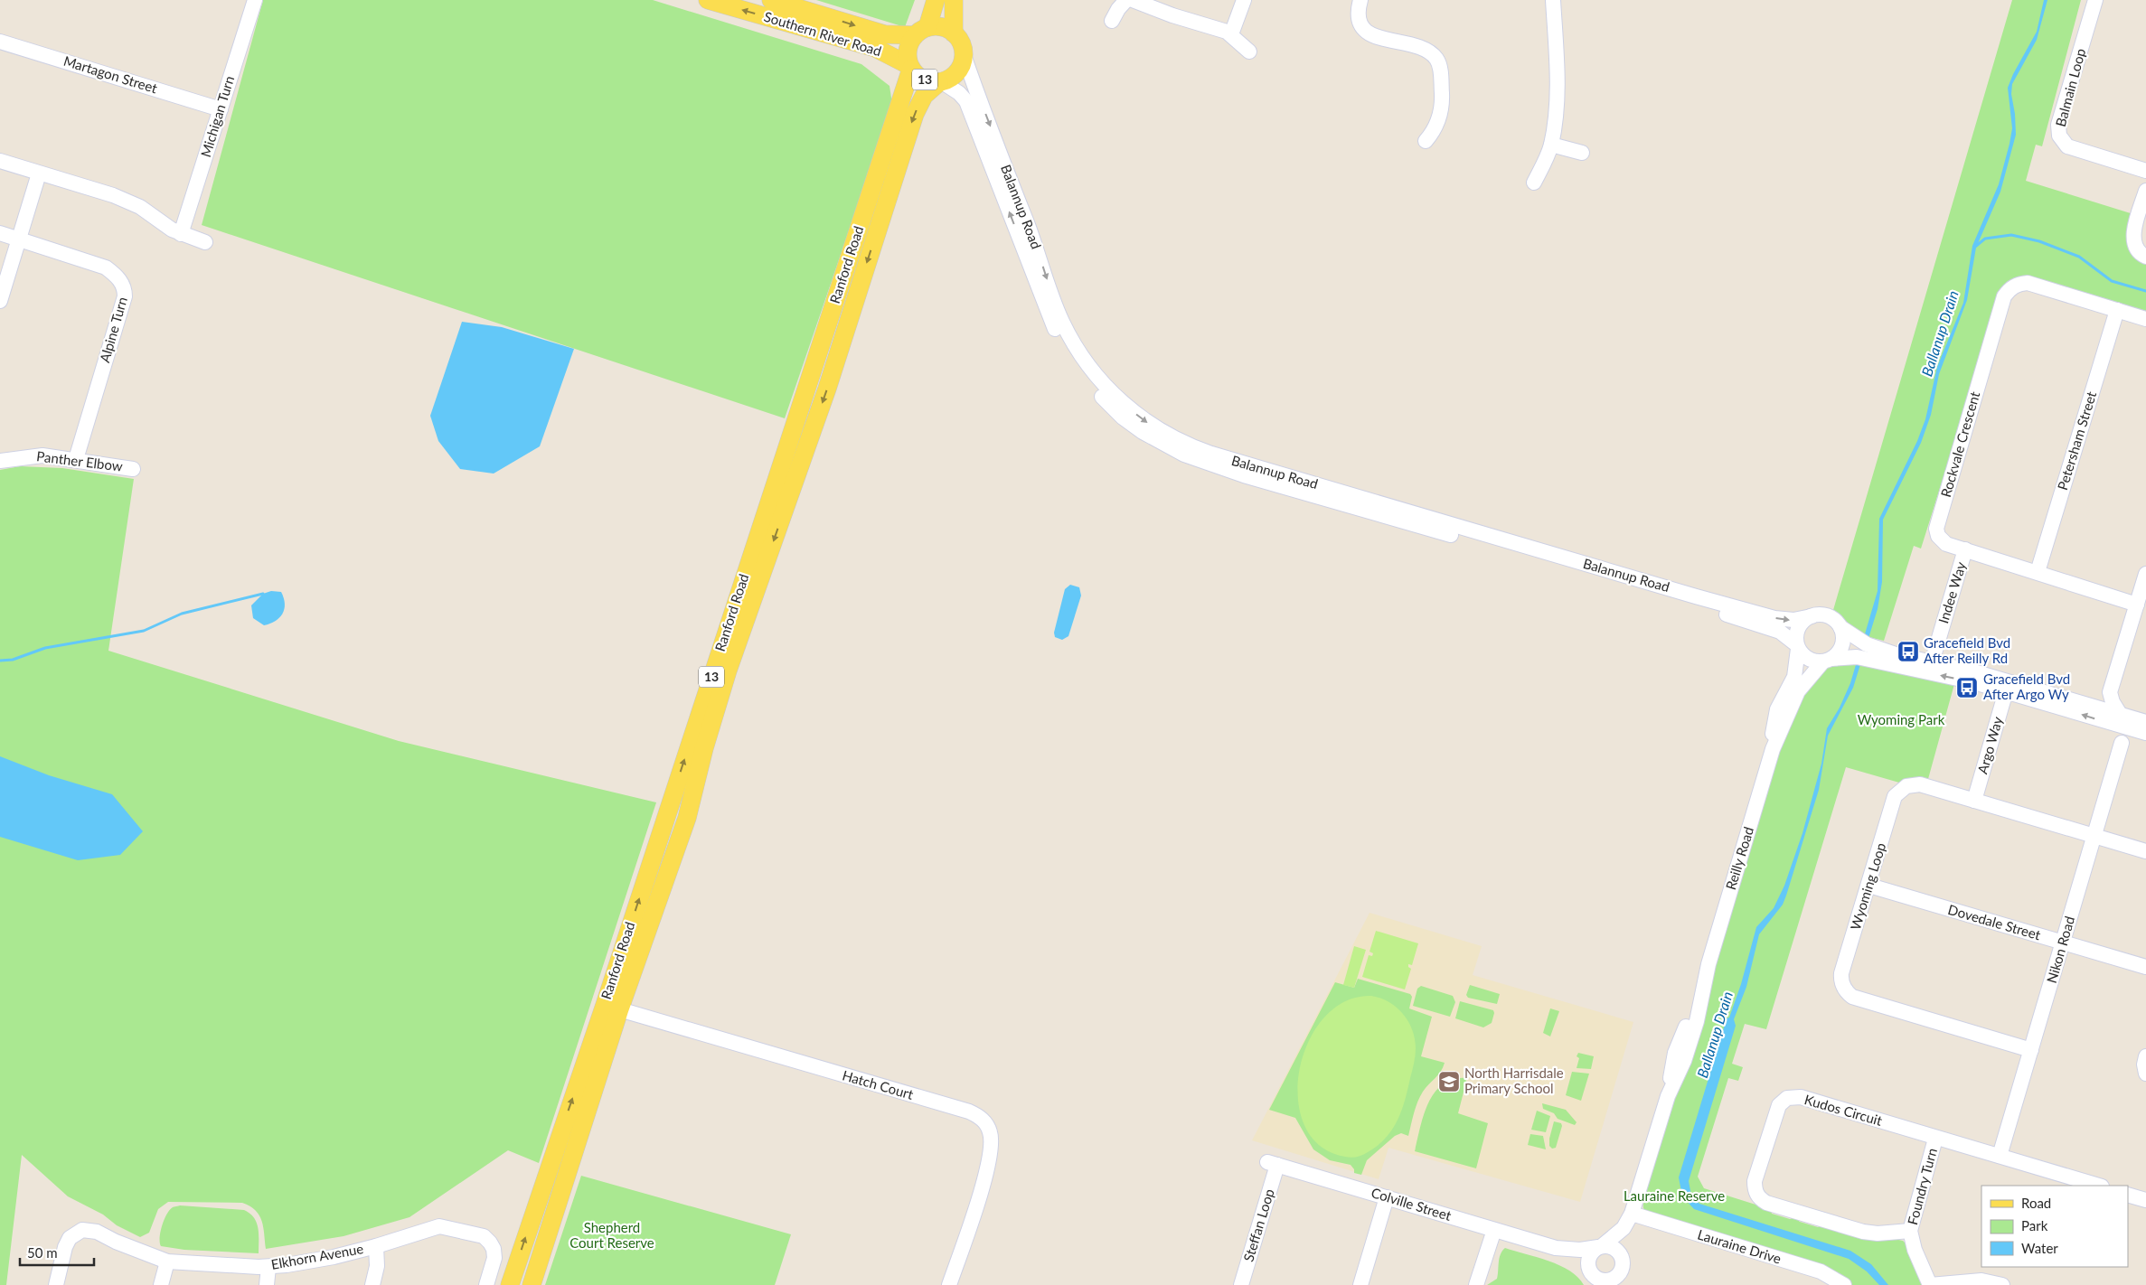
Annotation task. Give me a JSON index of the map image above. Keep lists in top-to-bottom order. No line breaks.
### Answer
{"streets":{"main road":["Southern River Road","13","Ranford Road"],"street":["Martagon Street","Balmain Loop","Michigan Turn","Balannup Road","Alpine Turn","Petersham Street","Rockvale Crescent","Panther Elbow","Indee Way","Argo Way","Reilly Road","Wyoming Loop","Dovedale Street","Nikon Road","Hatch Court","Kudos Circuit","Foundry Turn","Colville Street","Steffan Loop","Lauraine Drive","Elkhorn Avenue"]},"crossings":[["Southern River Road","13"],["Southern River Road","Balannup Road"],["Southern River Road","Ranford Road"],["Martagon Street","Michigan Turn"],["13","Balannup Road"],["13","Ranford Road"],["Balannup Road","Ranford Road"],["Balannup Road","Reilly Road"],["Ranford Road","Hatch Court"],["Alpine Turn","Panther Elbow"],["Petersham Street","Rockvale Crescent"],["Rockvale Crescent","Indee Way"],["Argo Way","Wyoming Loop"],["Reilly Road","Colville Street"],["Reilly Road","Lauraine Drive"],["Wyoming Loop","Dovedale Street"],["Wyoming Loop","Nikon Road"],["Dovedale Street","Nikon Road"],["Nikon Road","Kudos Circuit"],["Kudos Circuit","Foundry Turn"],["Colville Street","Steffan Loop"]],"water":["Ballanup Drain"],"parks":["Wyoming Park","Lauraine Reserve","Shepherd Court Reserve"],"places":{"bus stop":["Gracefield Bvd After Reilly Rd","Gracefield Bvd After Argo Wy"],"school or university":["North Harrisdale Primary School"]},"legend":["Road","Park","Water"],"scale_bar":"50 m"}
